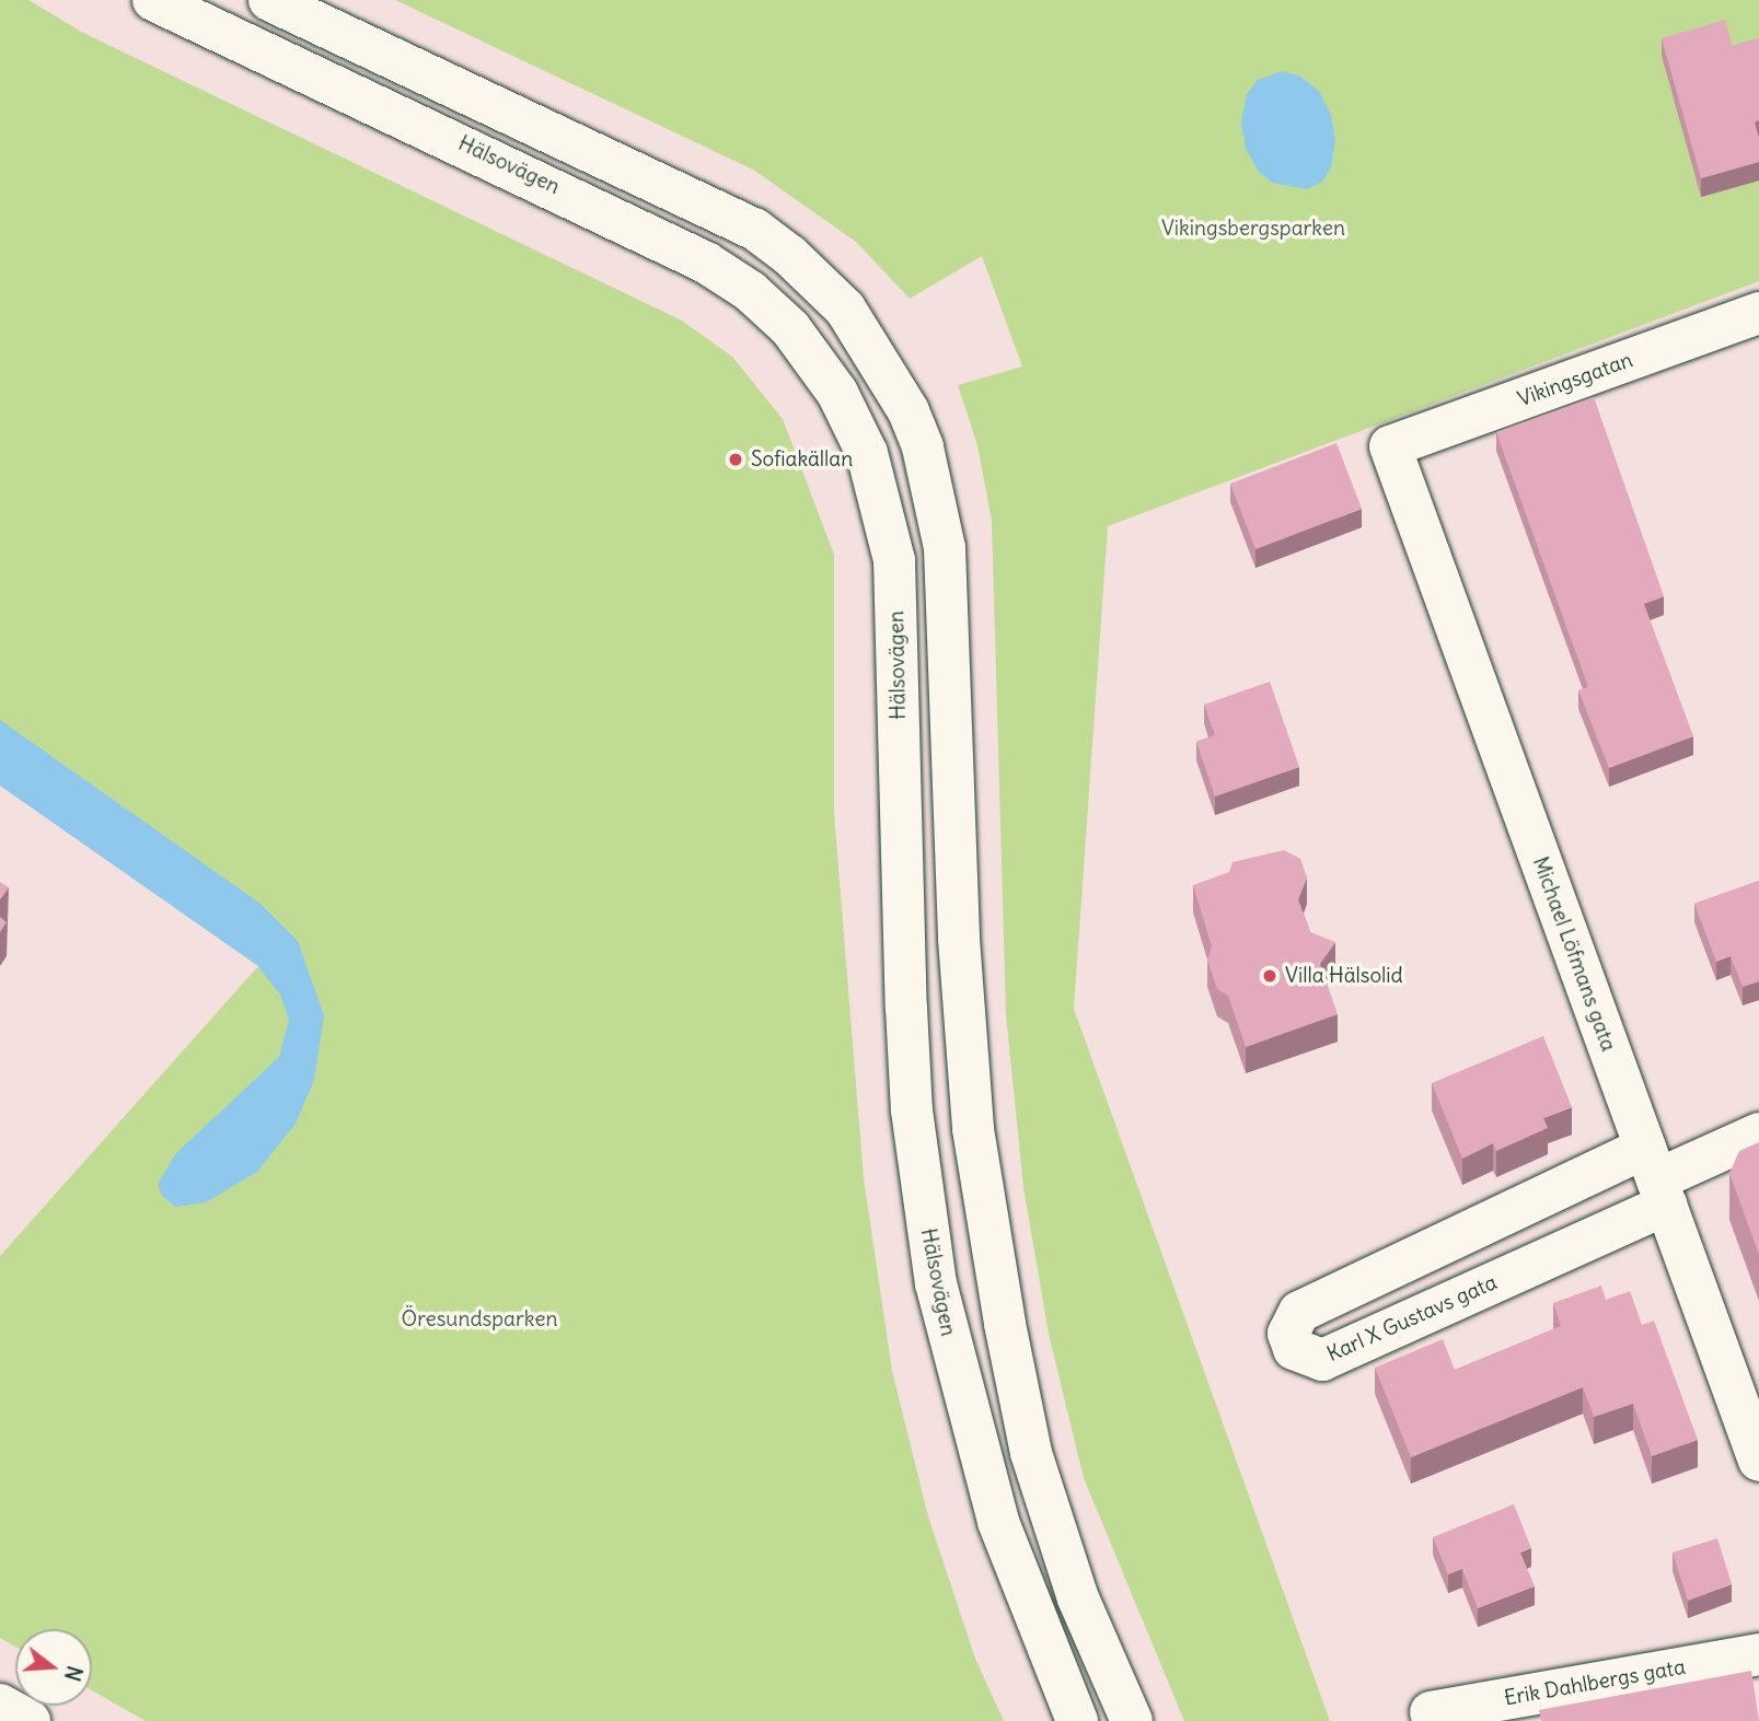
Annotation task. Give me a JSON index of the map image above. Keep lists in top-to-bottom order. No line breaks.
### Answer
{"streets":{"main road":["Hälsovägen","Vikingsgatan","Michael Löfmans gata","Karl X Gustavs gata","Erik Dahlbergs gata"]},"crossings":[["Vikingsgatan","Michael Löfmans gata"],["Michael Löfmans gata","Karl X Gustavs gata"]],"parks":["Vikingsbergsparken","Öresundsparken"],"places":["Sofiakällan","Villa Hälsolid"],"north":"right"}
